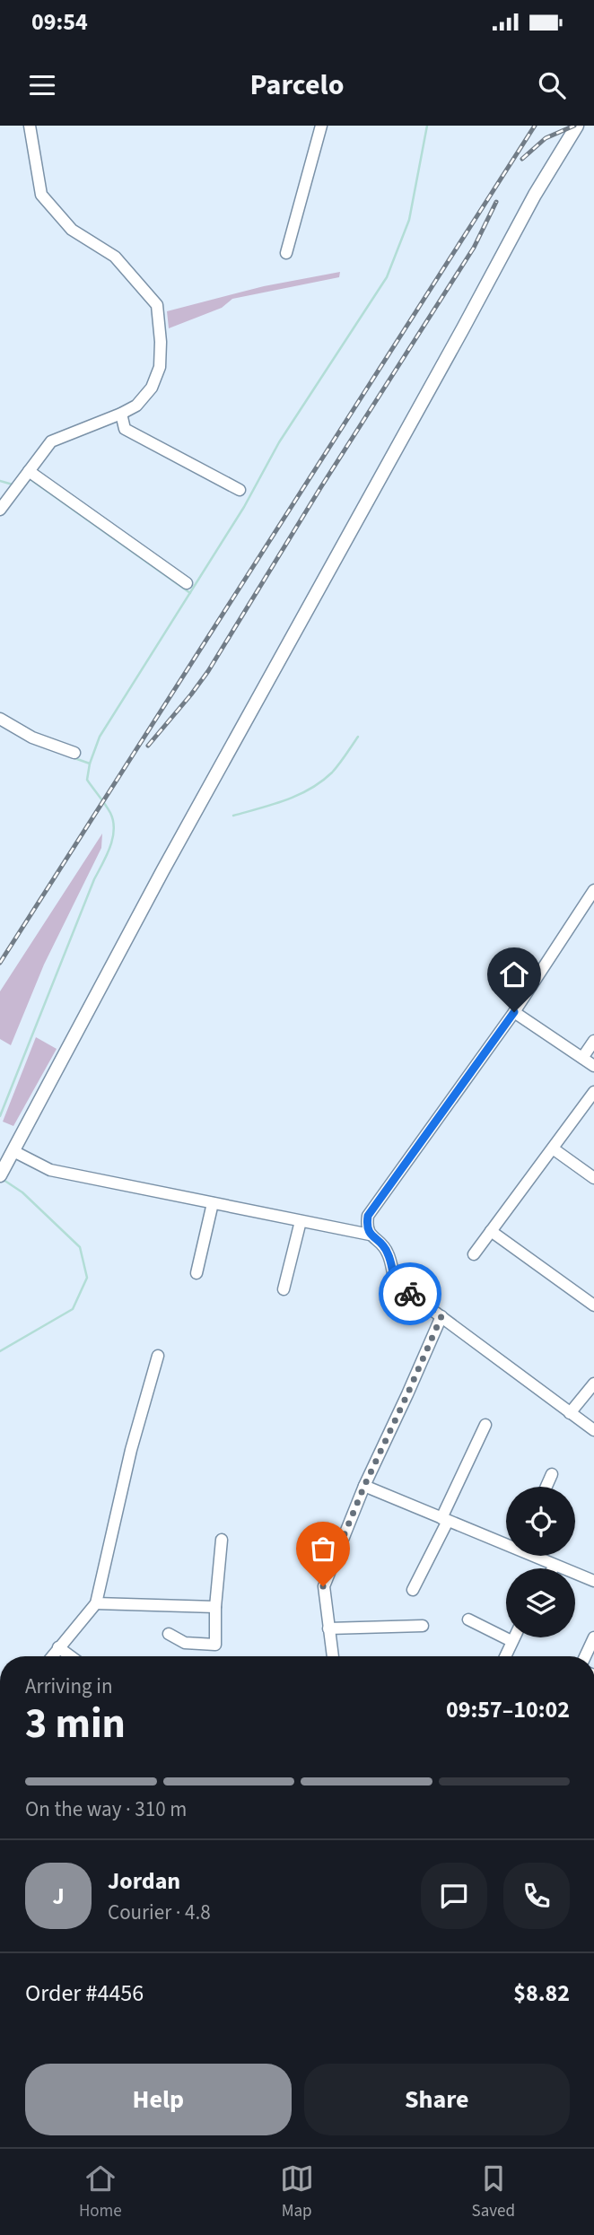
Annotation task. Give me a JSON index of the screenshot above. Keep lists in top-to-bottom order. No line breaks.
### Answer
{"page":{"status":"09:54","header":"Parcelo","heading":["3 min","Arriving in","09:57–10:02"],"panel":["Jordan","Courier · 4.8","Order #4456","$8.82"],"bar":"On the way · 310 m","round":"J","buttons":["Help","Share"],"tabs":["Home","Map","Saved"]}}
